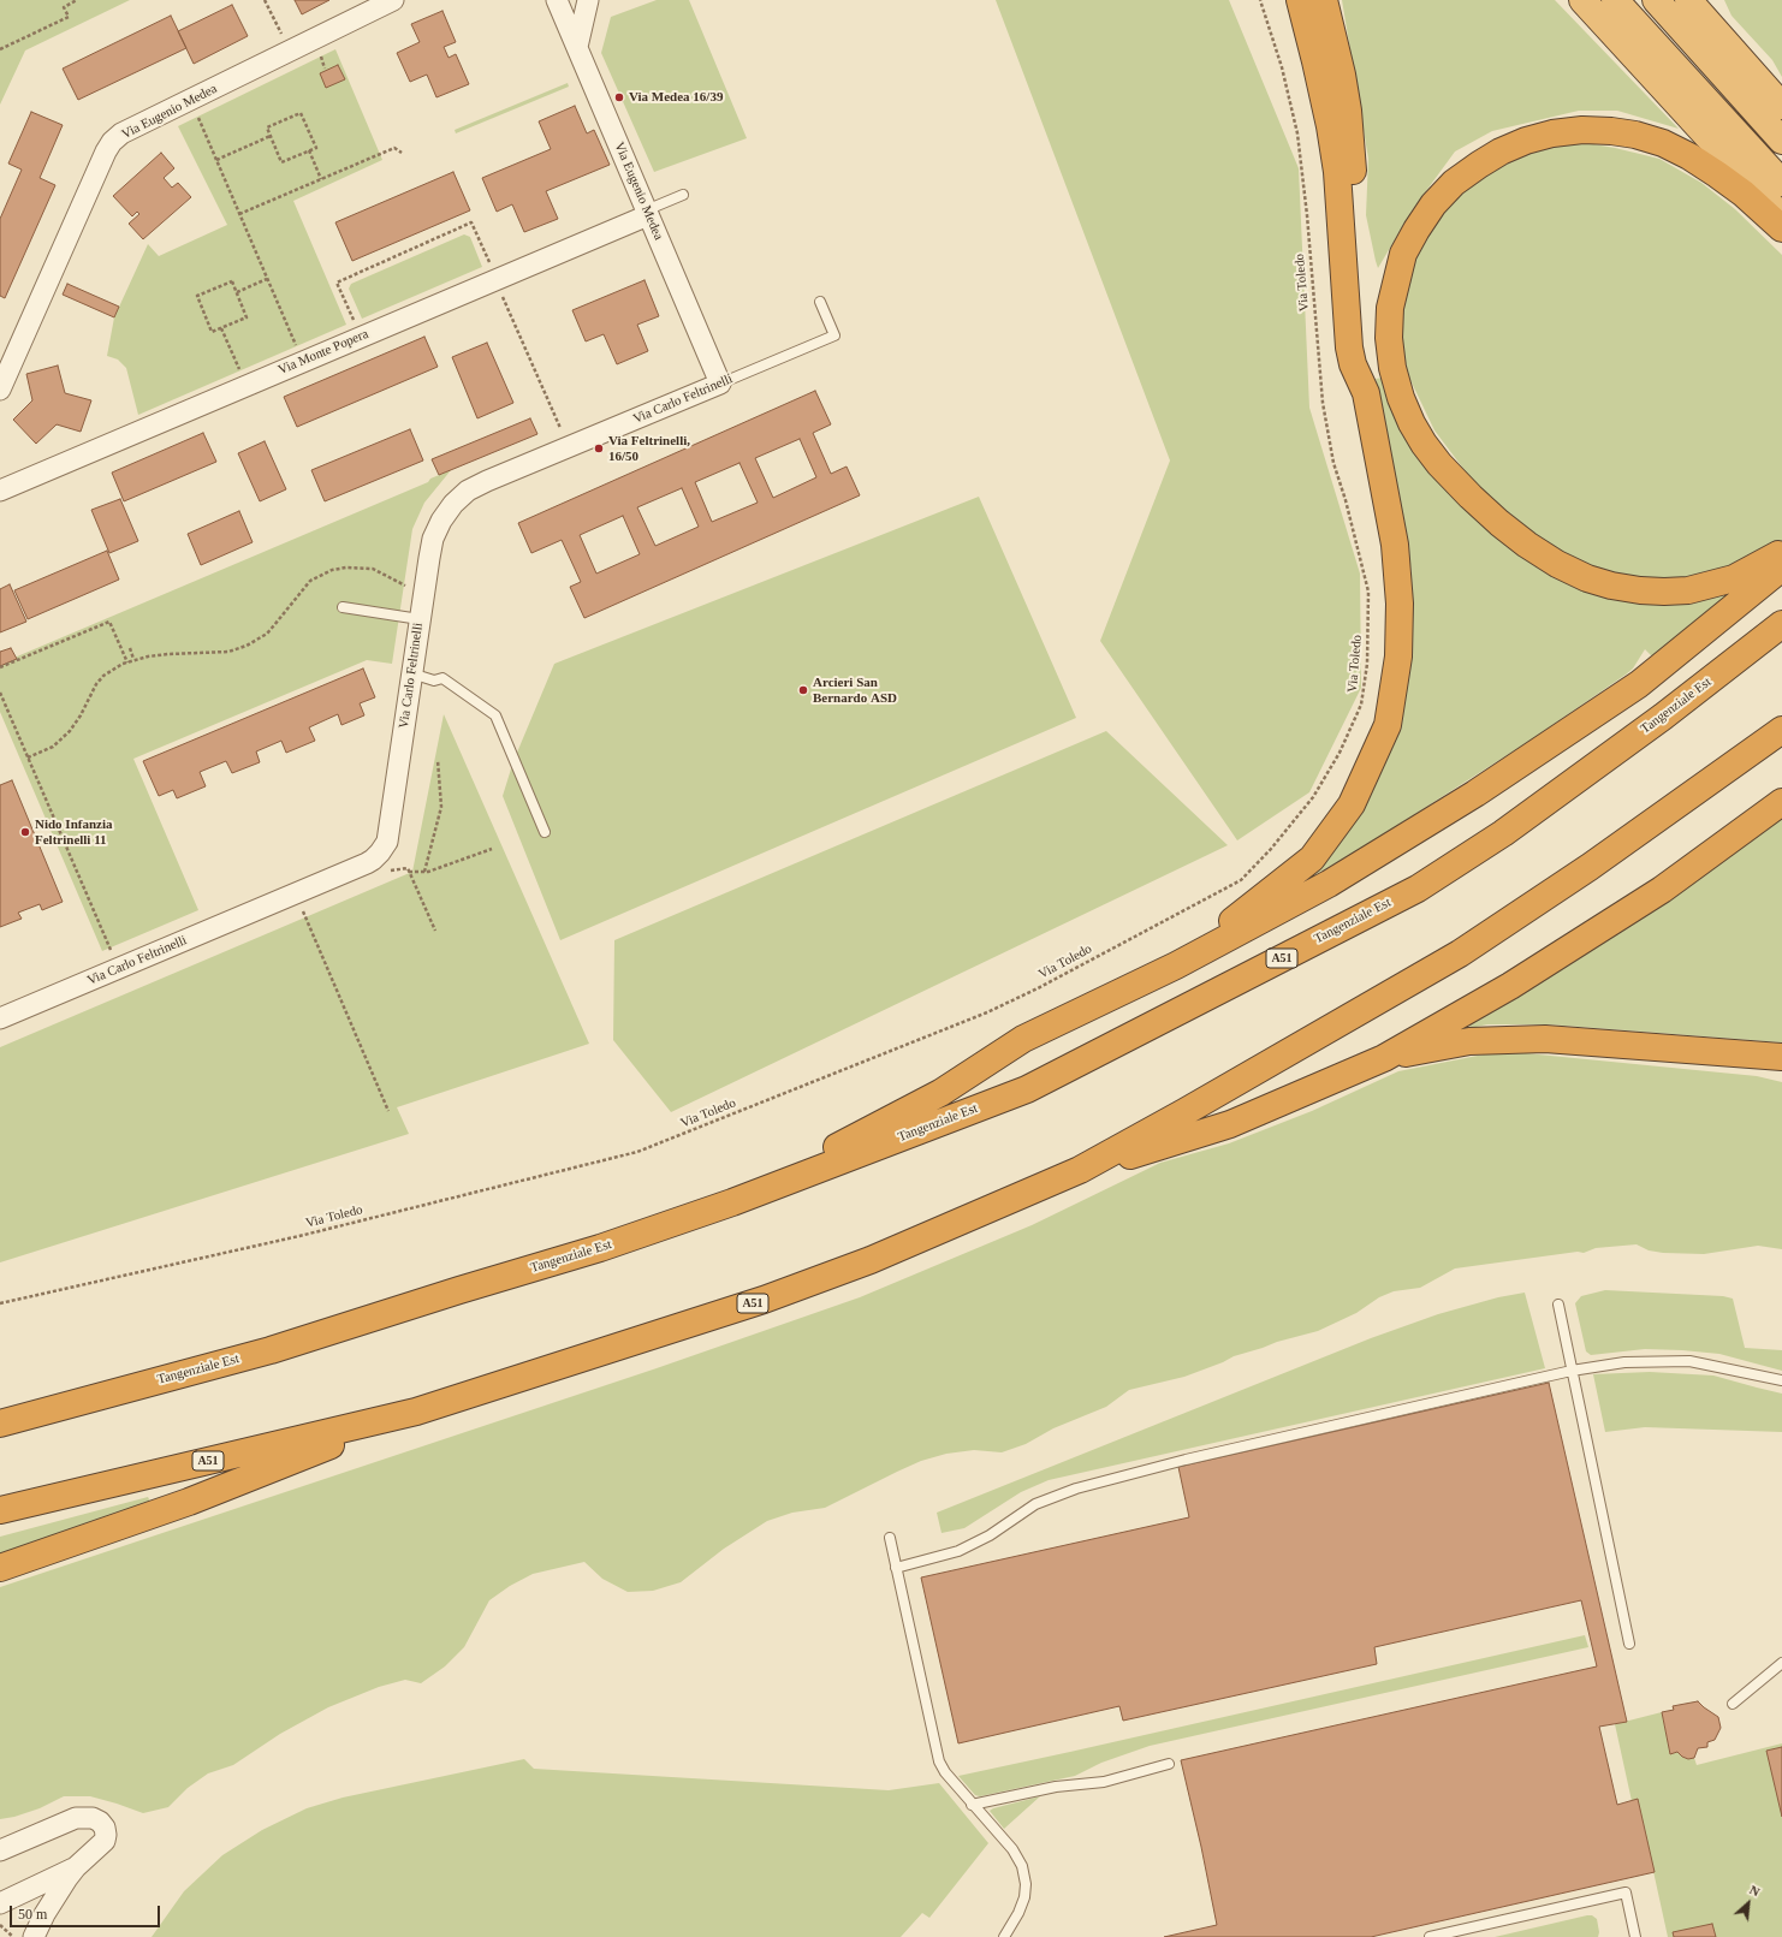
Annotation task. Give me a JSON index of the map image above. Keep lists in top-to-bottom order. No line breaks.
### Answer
{"streets":{"highway":["Tangenziale Est","A51"],"street":["Via Eugenio Medea","Via Monte Popera","Via Carlo Feltrinelli"],"path":["Via Toledo"]},"crossings":[["Via Eugenio Medea","Via Monte Popera"],["Via Eugenio Medea","Via Carlo Feltrinelli"]],"places":["Via Medea 16/39","Via Feltrinelli, 16/50","Arcieri San Bernardo ASD","Nido Infanzia Feltrinelli 11"],"scale_bar":"50 m","north":"top right"}
